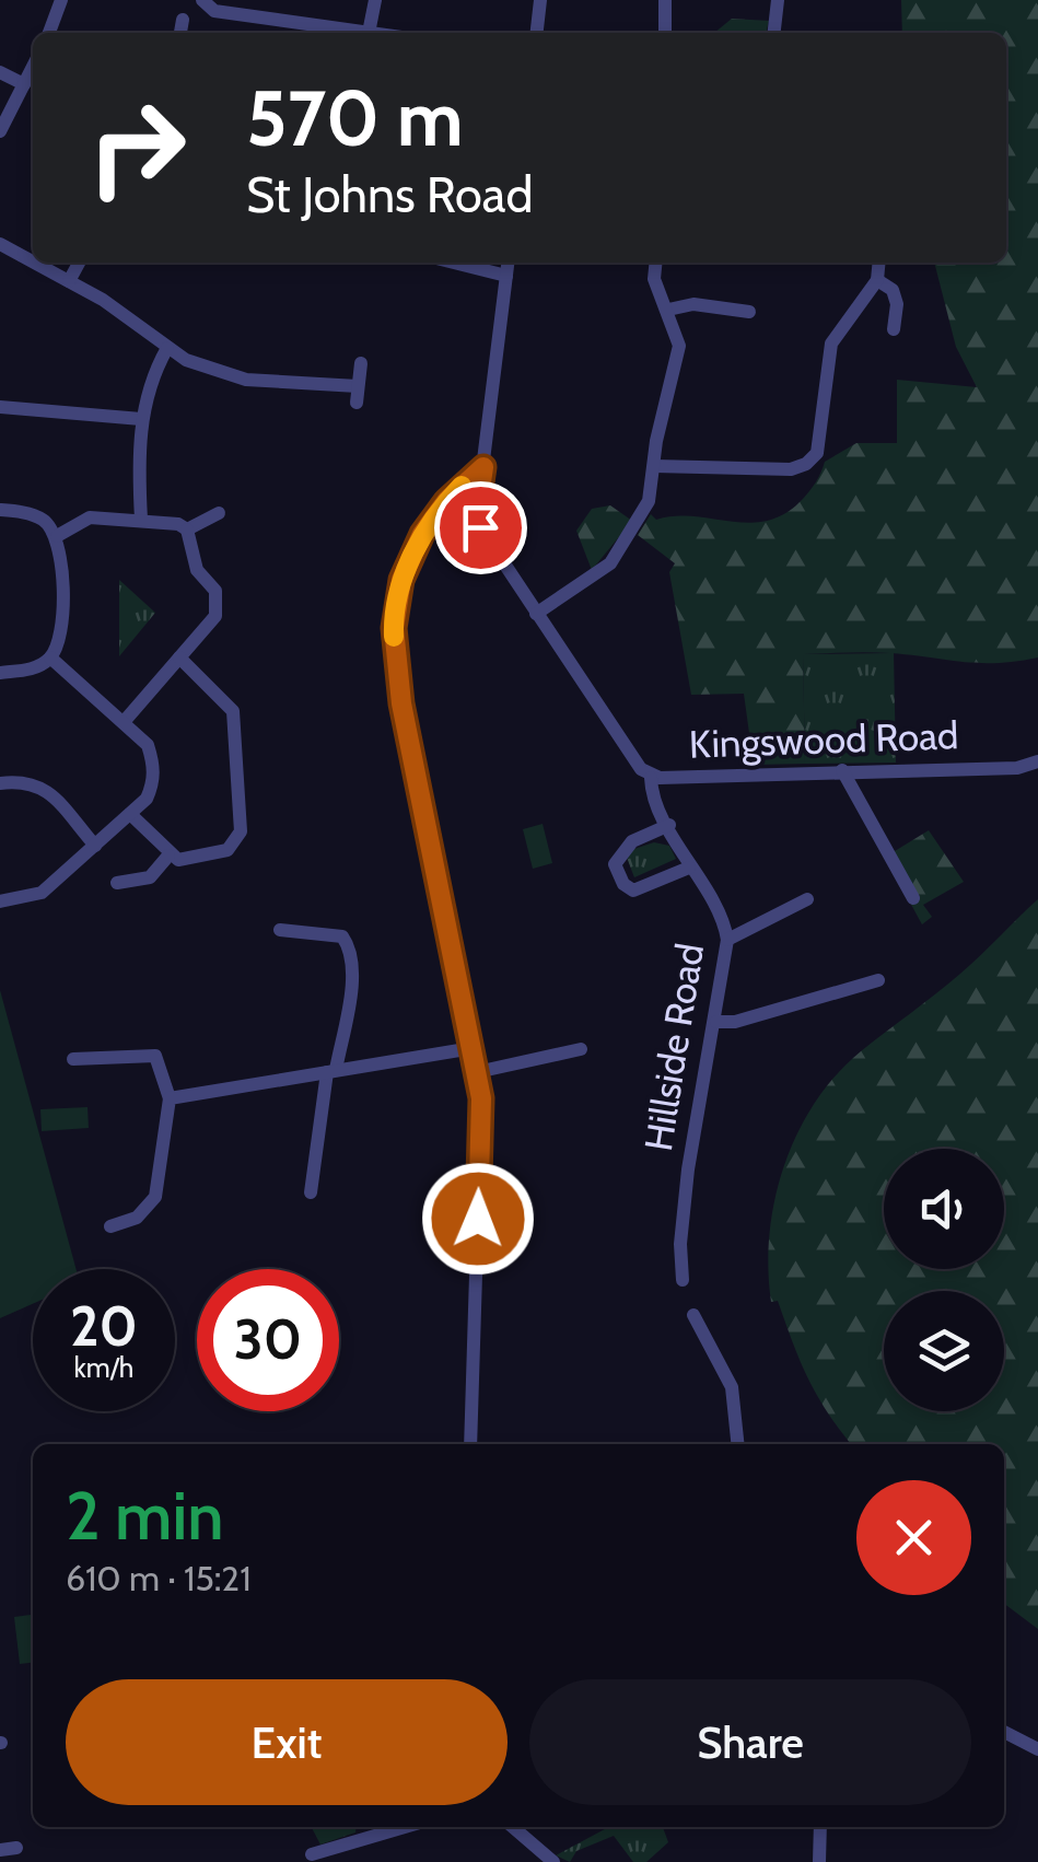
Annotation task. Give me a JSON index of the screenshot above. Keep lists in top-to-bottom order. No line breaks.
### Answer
{"streets":{"street":["Kingswood Road","Hillside Road"]},"crossings":[["Kingswood Road","Hillside Road"]],"page":{"turn":["570 m","St Johns Road"],"speed":"20 km/h","limit":"30","heading":["2 min","610 m · 15:21"],"buttons":["Exit","Share"]}}
